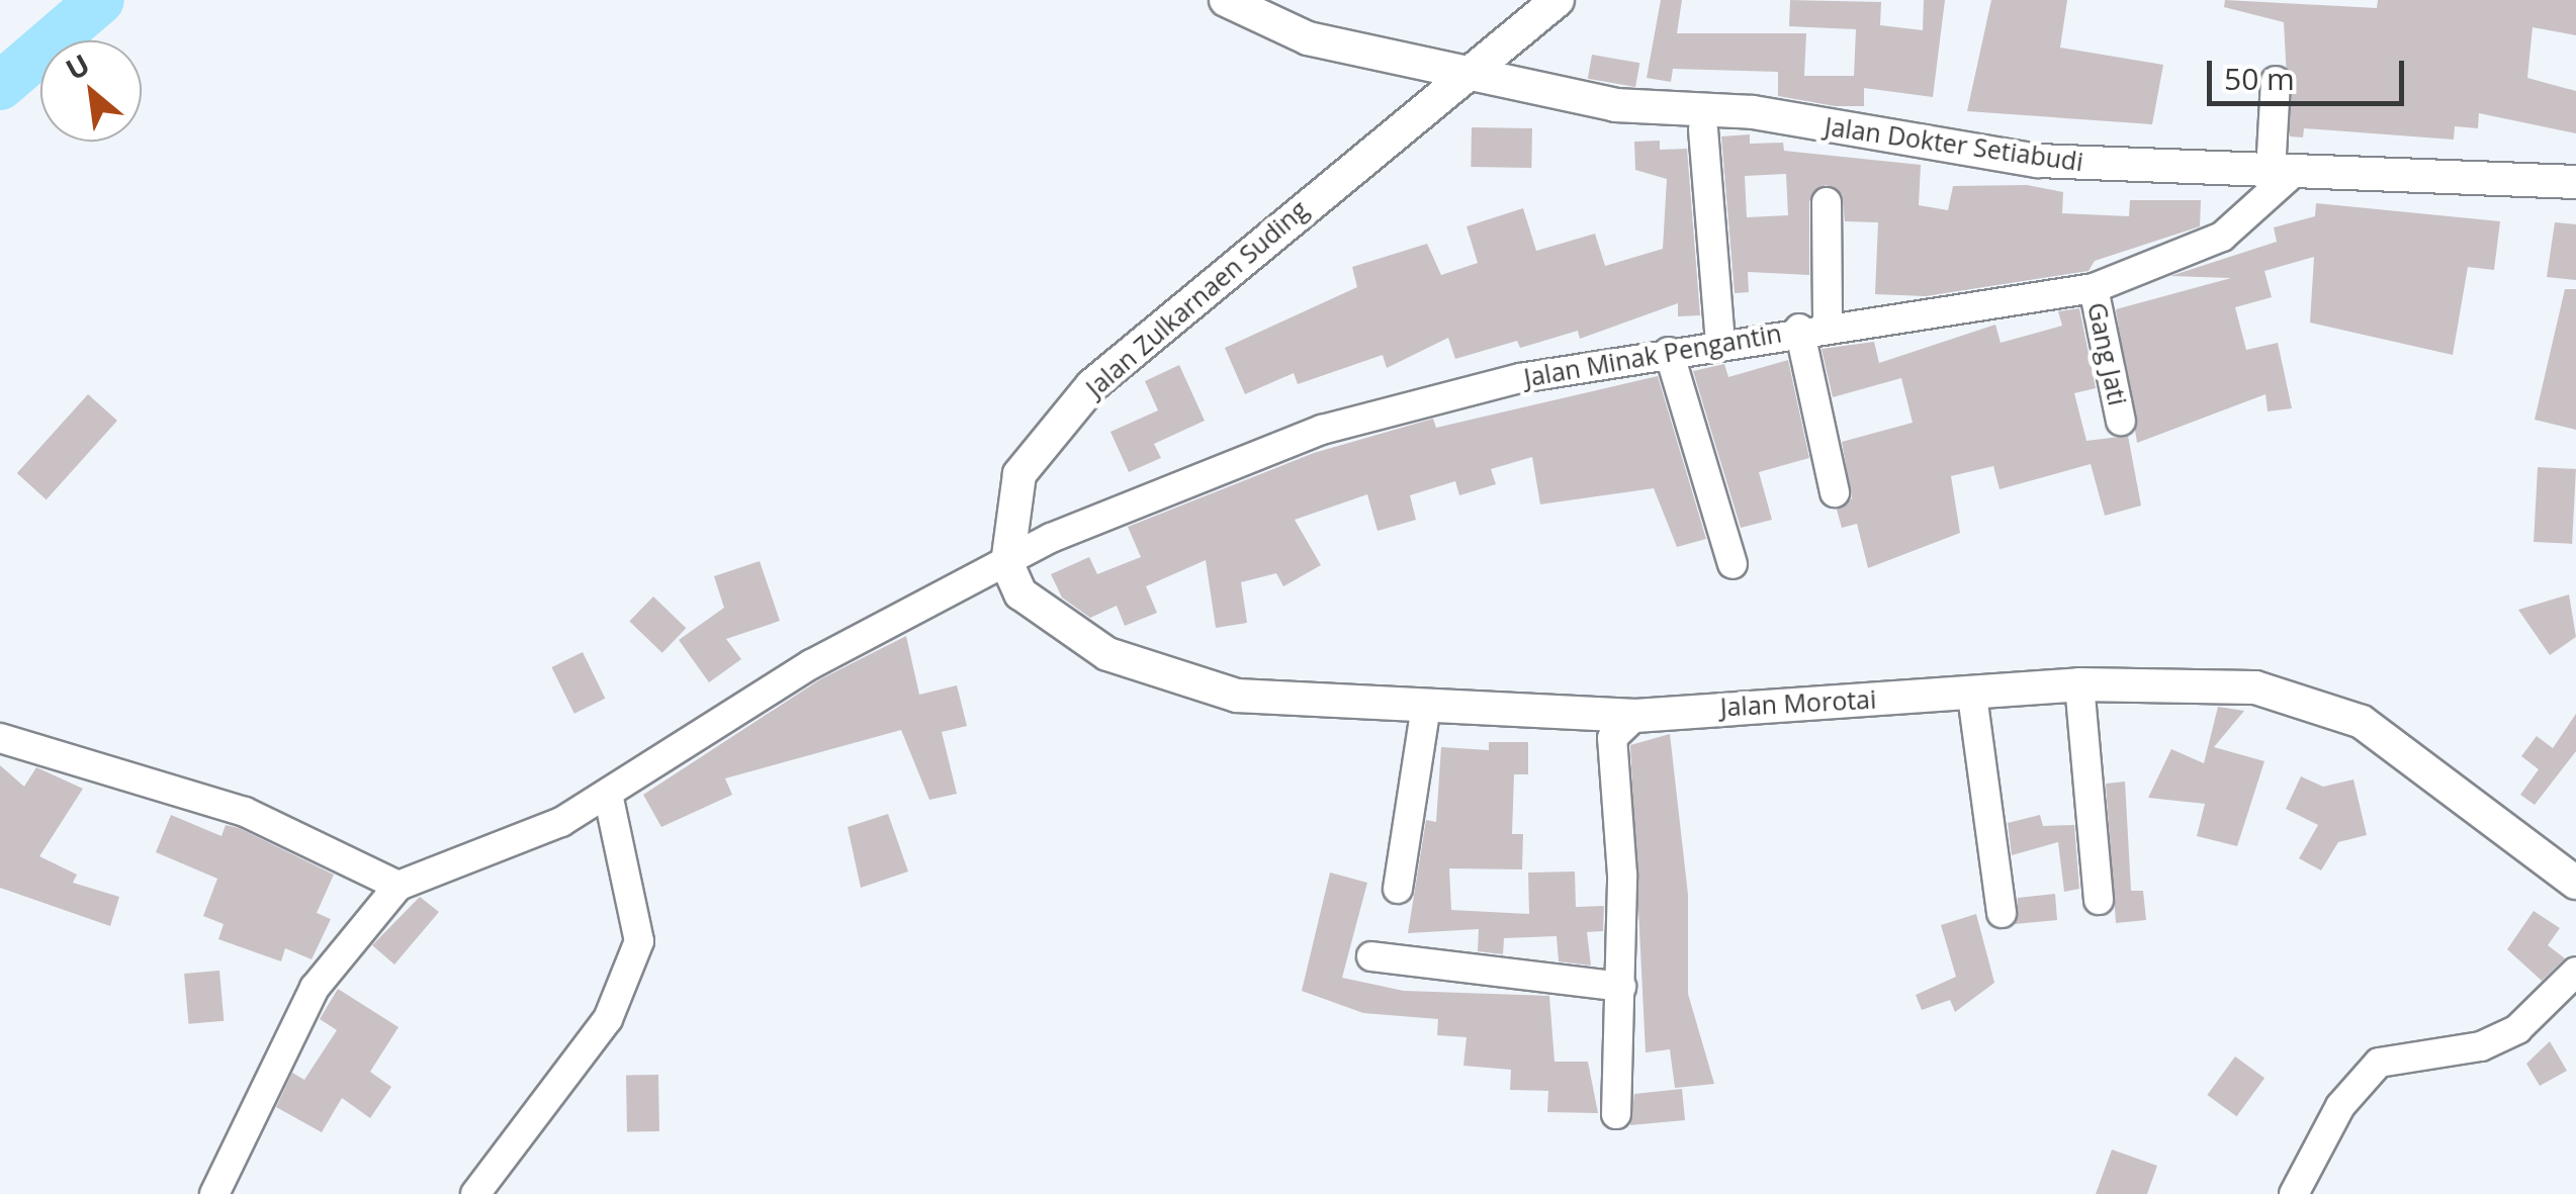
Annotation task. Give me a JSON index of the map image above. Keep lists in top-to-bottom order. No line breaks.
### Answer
{"streets":{"street":["Jalan Dokter Setiabudi","Jalan Zulkarnaen Suding","Gang Jati","Jalan Minak Pengantin","Jalan Morotai"]},"crossings":[["Jalan Dokter Setiabudi","Jalan Zulkarnaen Suding"],["Jalan Dokter Setiabudi","Jalan Minak Pengantin"],["Jalan Zulkarnaen Suding","Jalan Minak Pengantin"],["Jalan Zulkarnaen Suding","Jalan Morotai"],["Gang Jati","Jalan Minak Pengantin"],["Jalan Minak Pengantin","Jalan Morotai"]],"scale_bar":"50 m","north":"top left"}
